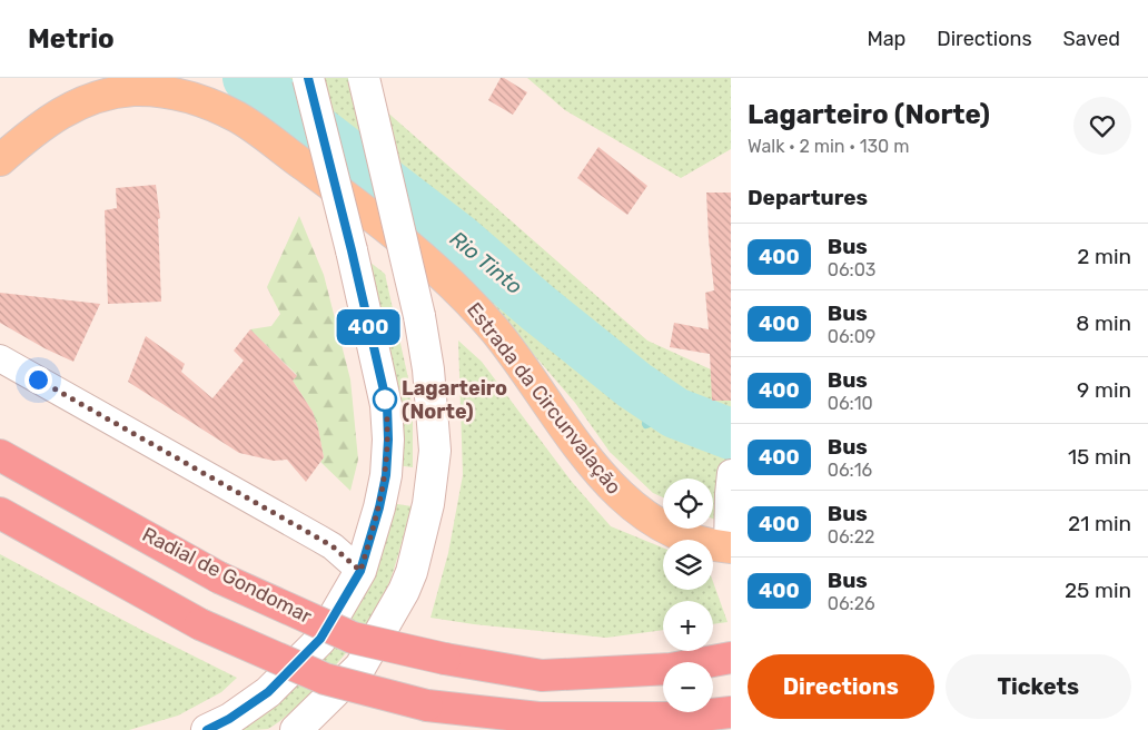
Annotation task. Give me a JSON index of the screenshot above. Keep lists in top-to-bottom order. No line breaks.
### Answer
{"streets":{"highway":["Radial de Gondomar"],"main road":["Estrada da Circunvalação"]},"water":["Rio Tinto"],"places":["Lagarteiro (Norte)"],"lines":["bus line 400"],"page":{"header":"Metrio","nav":["Map","Directions","Saved"],"on_map":"400","heading":[["Lagarteiro (Norte)","Walk · 2 min · 130 m"],"Departures"],"list":[{"mark":"400","name":"Bus","note":"06:03","value":"2 min"},{"mark":"400","name":"Bus","note":"06:09","value":"8 min"},{"mark":"400","name":"Bus","note":"06:10","value":"9 min"},{"mark":"400","name":"Bus","note":"06:16","value":"15 min"},{"mark":"400","name":"Bus","note":"06:22","value":"21 min"},{"mark":"400","name":"Bus","note":"06:26","value":"25 min"}],"map_buttons":["+","−"],"buttons":["Directions","Tickets"]}}
